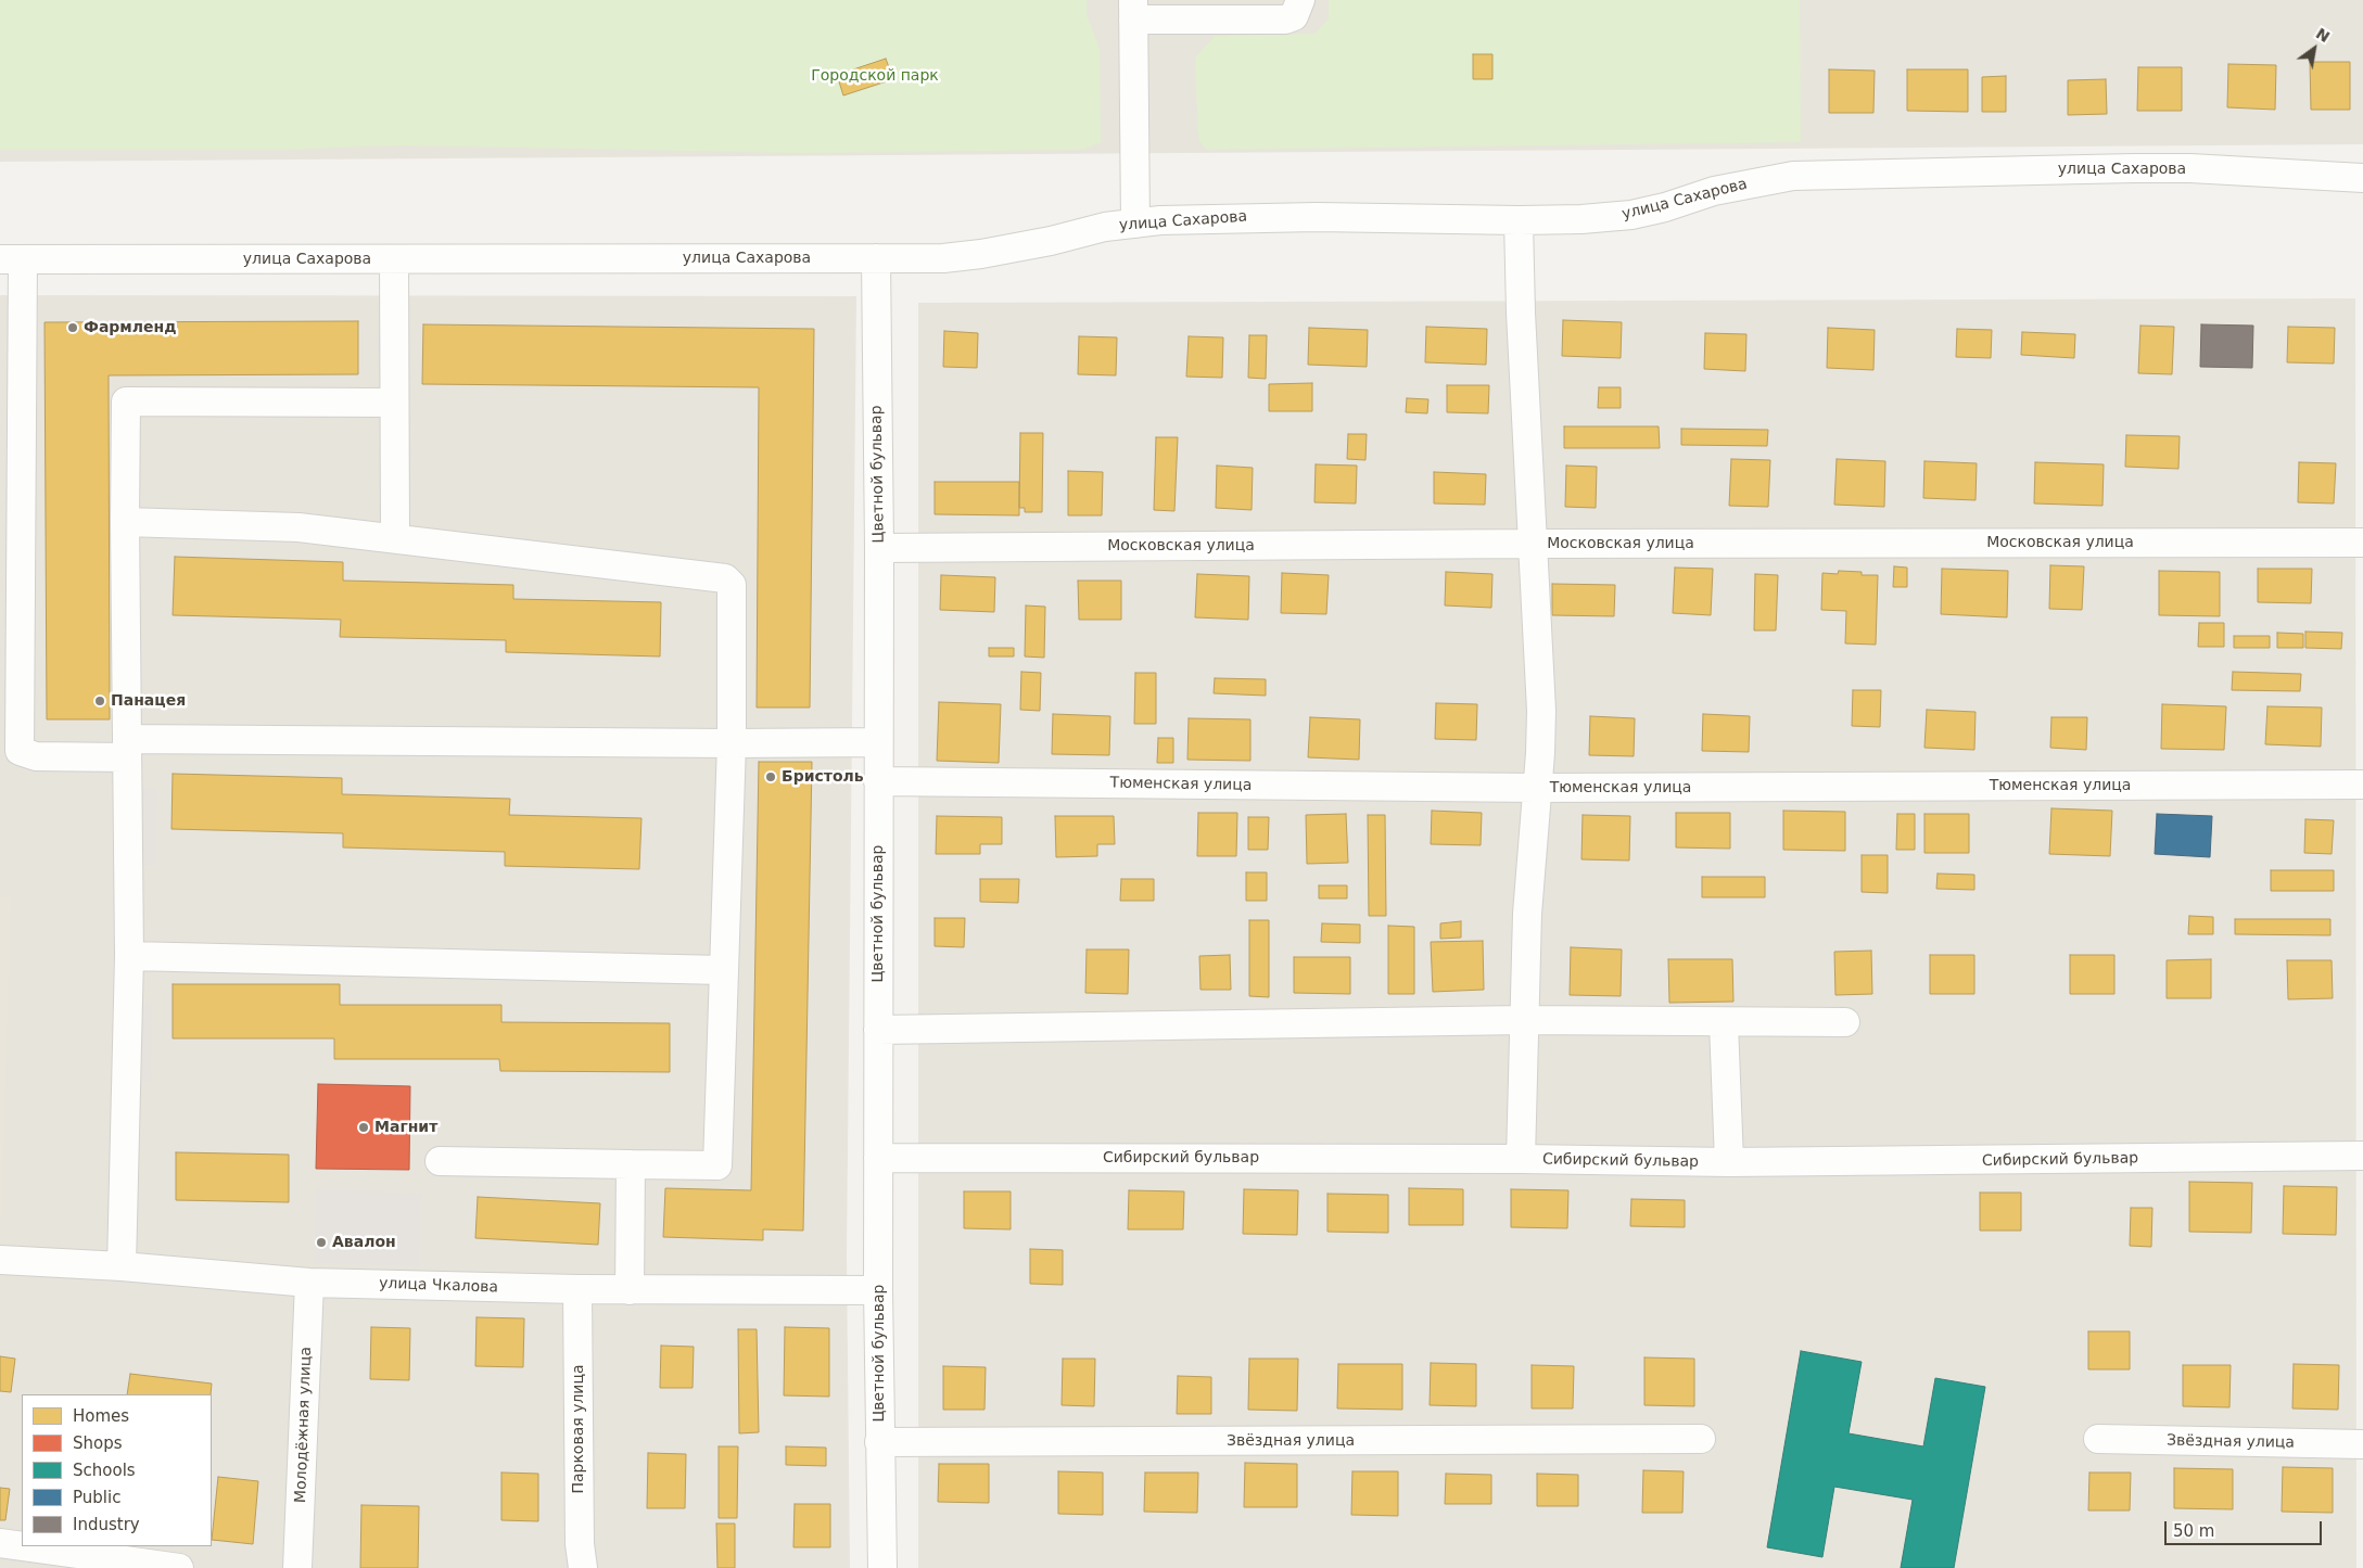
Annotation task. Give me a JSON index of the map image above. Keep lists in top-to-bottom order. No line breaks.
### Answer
{"streets":{"street":["улица Сахарова","Цветной бульвар","Московская улица","Тюменская улица","Сибирский бульвар","улица Чкалова","Молодёжная улица","Парковая улица","Звёздная улица"]},"crossings":[["улица Сахарова","Цветной бульвар"],["Цветной бульвар","Московская улица"],["Цветной бульвар","Тюменская улица"],["Цветной бульвар","Сибирский бульвар"],["Цветной бульвар","улица Чкалова"],["Цветной бульвар","Звёздная улица"],["улица Чкалова","Молодёжная улица"],["улица Чкалова","Парковая улица"]],"parks":["Городской парк"],"places":["Фармленд","Панацея","Бристоль","Магнит","Авалон"],"legend":["Homes","Shops","Schools","Public","Industry"],"scale_bar":"50 m","north":"top right"}
